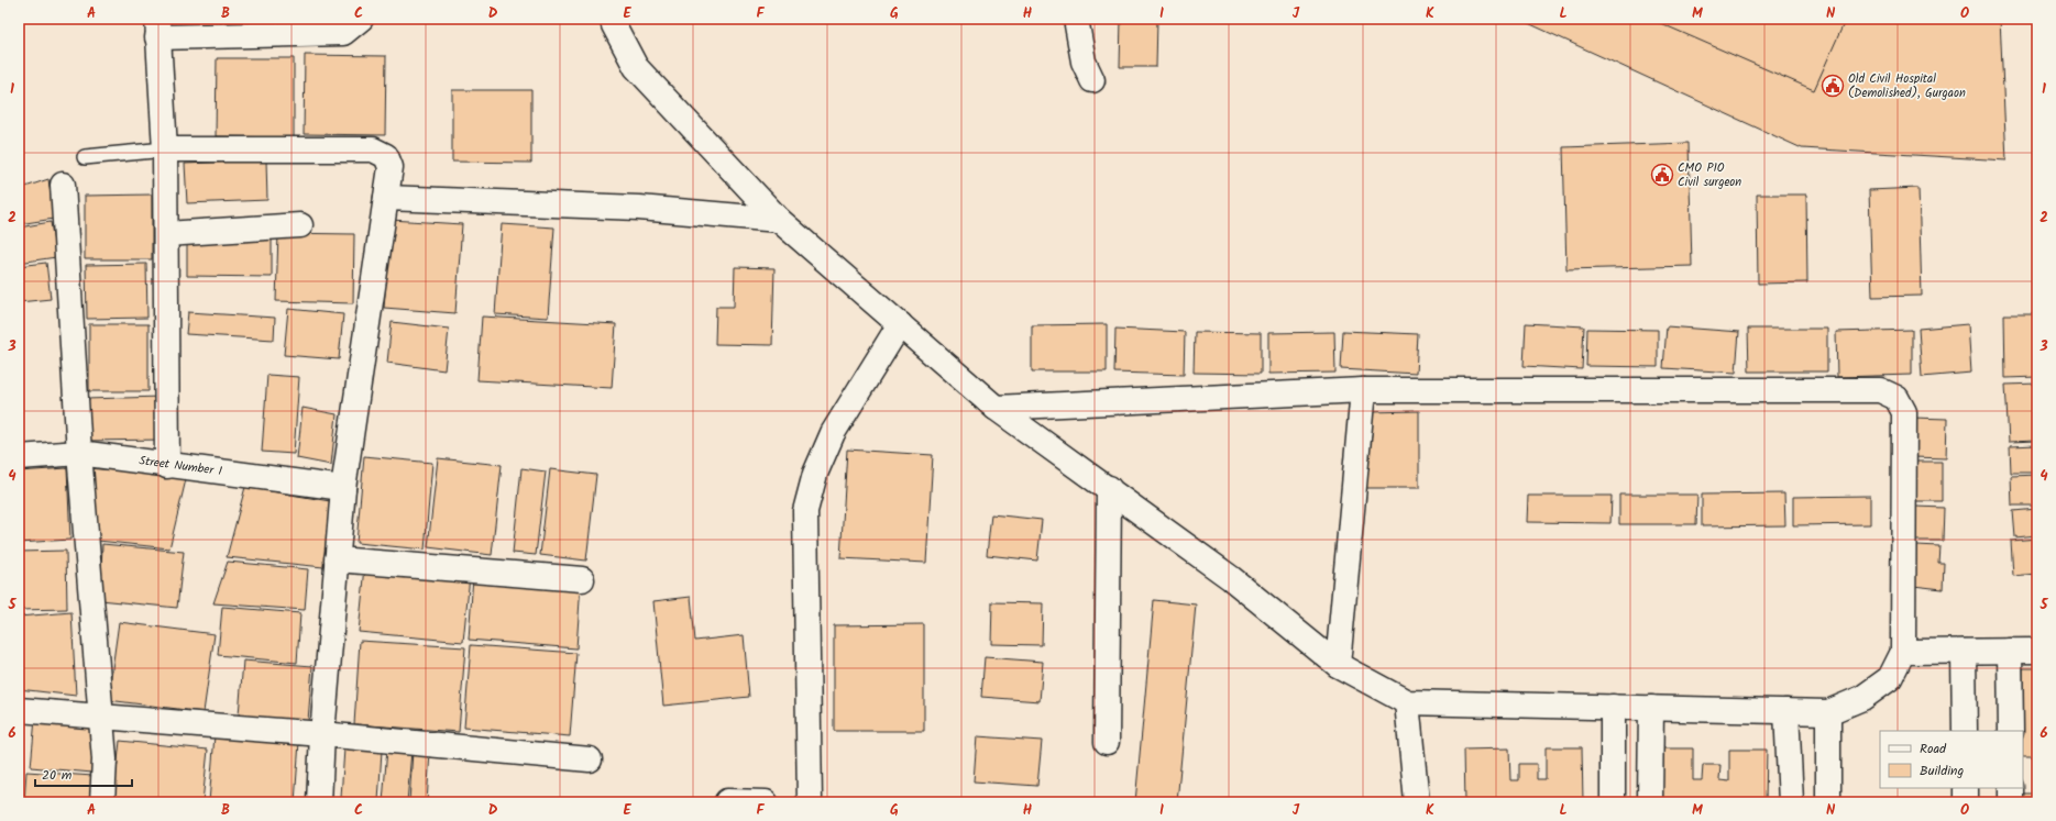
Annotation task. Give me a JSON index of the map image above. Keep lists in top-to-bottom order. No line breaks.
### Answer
{"streets":{"street":["Street Number 1"]},"places":{"public building":["Old Civil Hospital (Demolished), Gurgaon","CMO PIO Civil surgeon"]},"legend":["Road","Building"],"scale_bar":"20 m","grid":{"columns":["A","B","C","D","E","F","G","H","I","J","K","L","M","N","O"],"rows":["1","2","3","4","5","6"]}}
